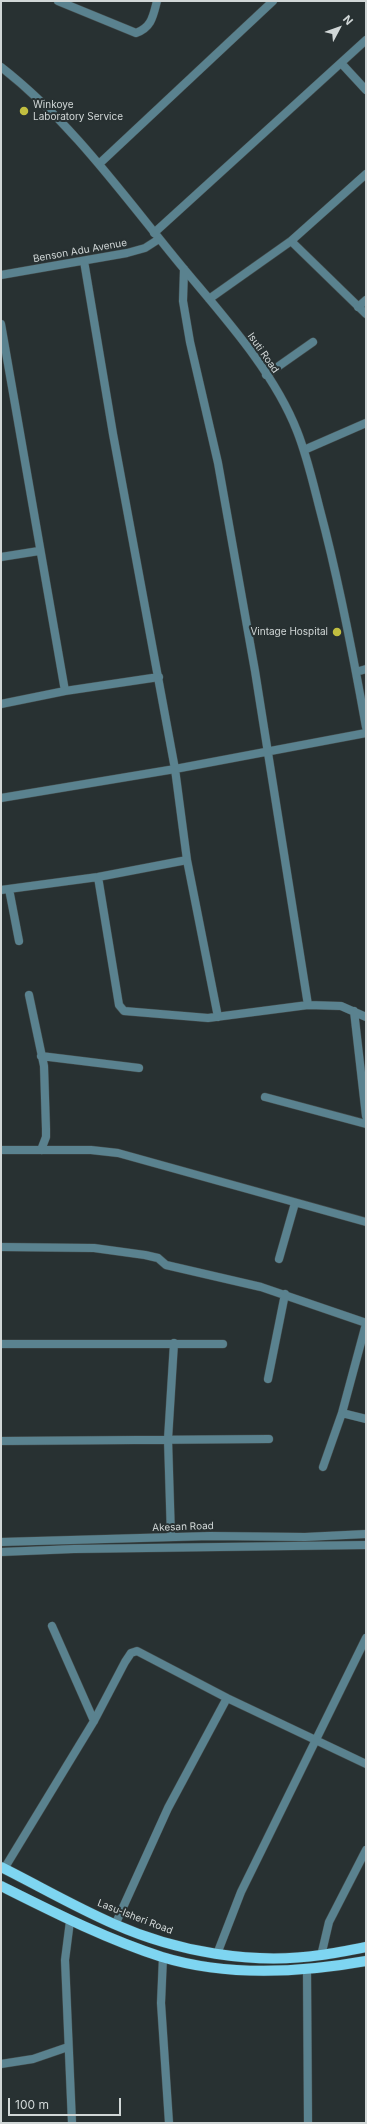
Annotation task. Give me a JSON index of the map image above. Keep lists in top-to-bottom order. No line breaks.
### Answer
{"streets":{"main road":["Lasu-Isheri Road"],"street":["Benson Adu Avenue","Isuti Road","Akesan Road"]},"crossings":[["Benson Adu Avenue","Isuti Road"]],"places":["Winkoye Laboratory Service","Vintage Hospital"],"scale_bar":"100 m","north":"top right"}
